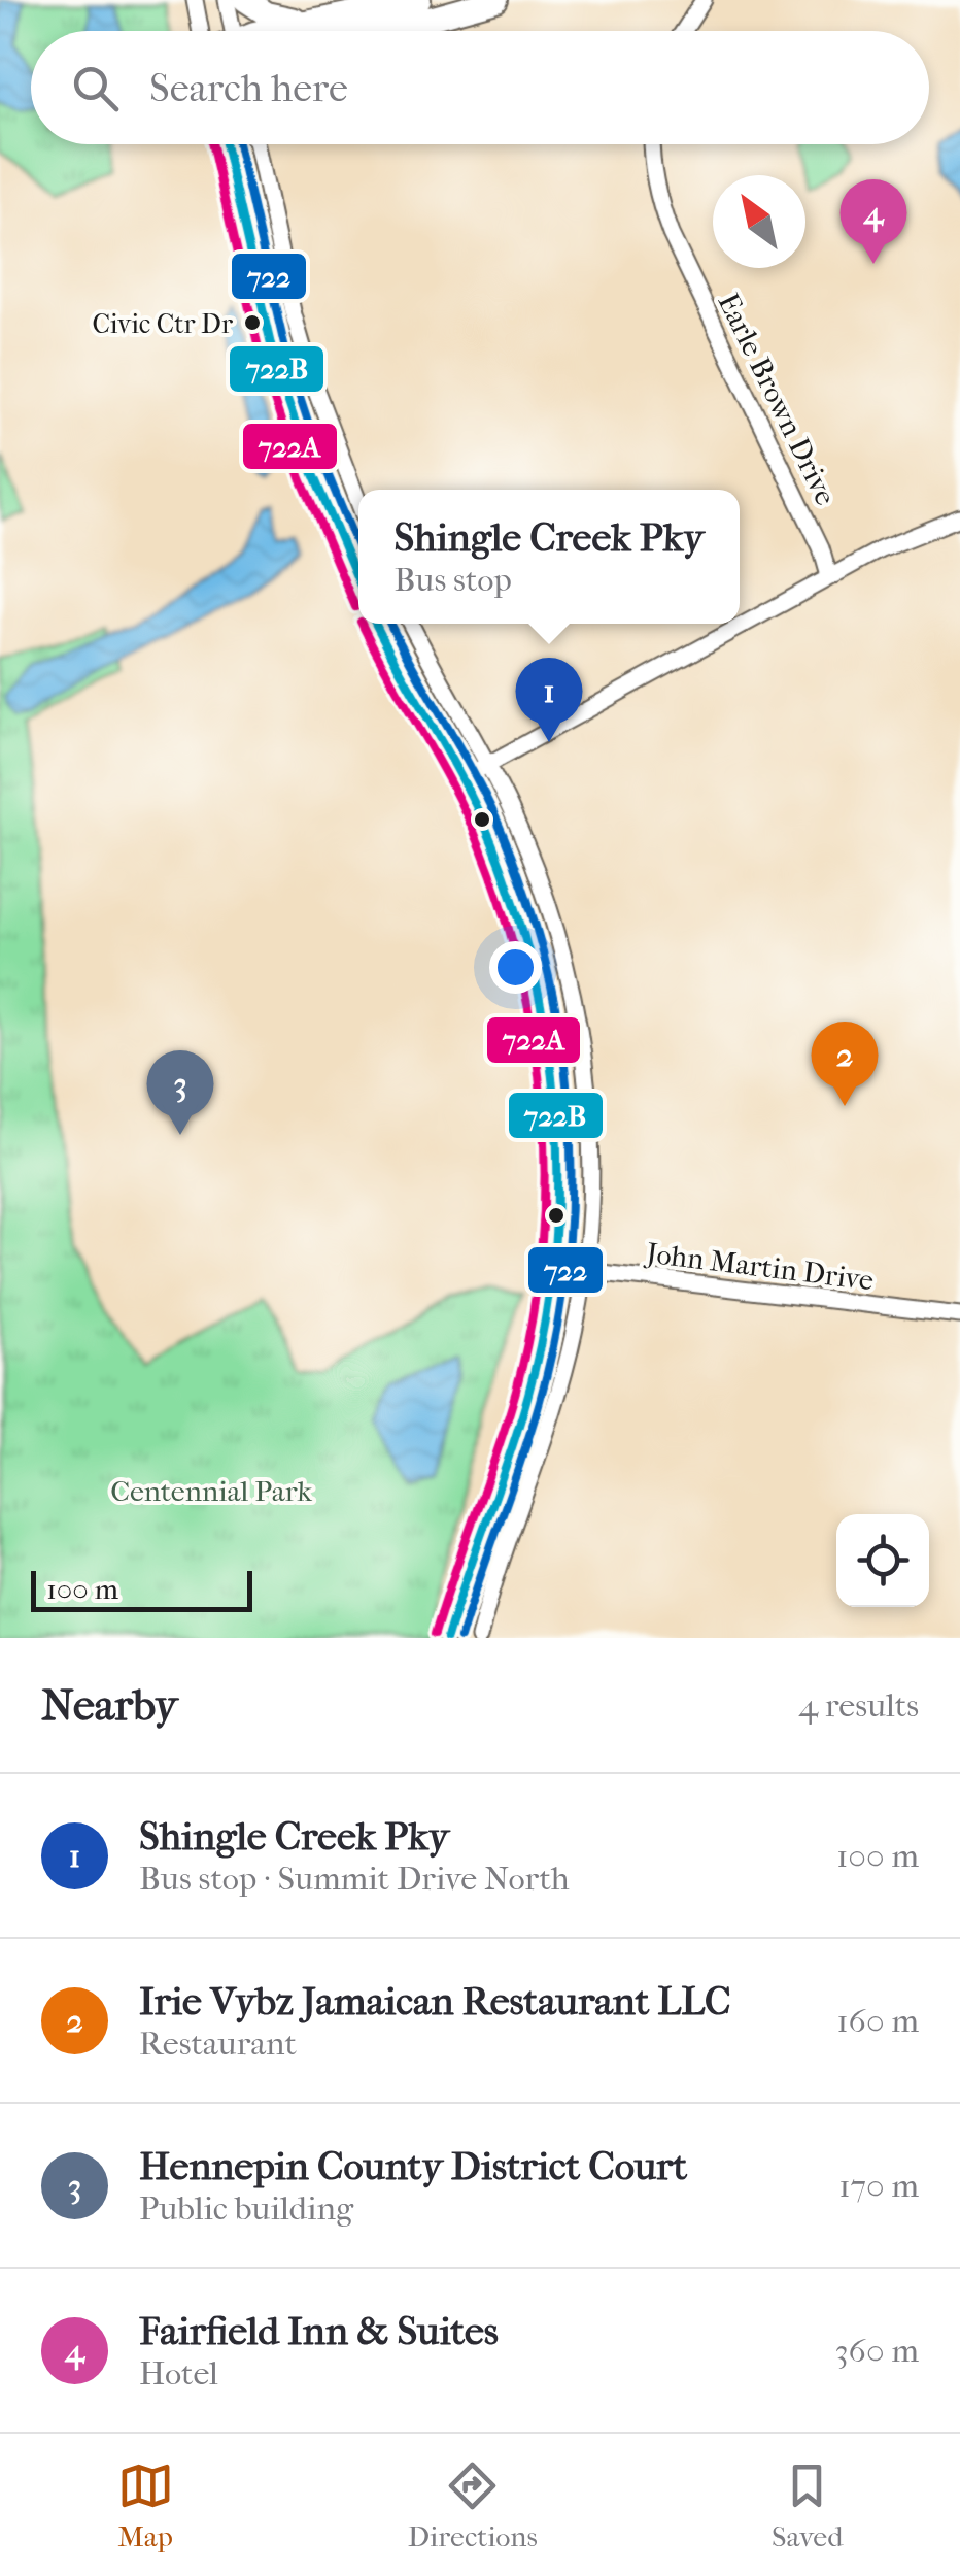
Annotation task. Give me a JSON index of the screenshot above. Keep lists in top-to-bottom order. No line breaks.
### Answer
{"streets":{"street":["Earle Brown Drive","John Martin Drive"]},"parks":["Centennial Park"],"places":["Civic Ctr Dr"],"lines":["transit line 722B","transit line 722A","transit line 722"],"scale_bar":"100 m","north":"top left","page":{"search":"Search here","pins":["4","1","2","3"],"popup":["Shingle Creek Pky","Bus stop"],"scale":"100 m","heading":["Nearby","4 results"],"list":[{"mark":"1","name":"Shingle Creek Pky","note":"Bus stop · Summit Drive North","value":"100 m"},{"mark":"2","name":"Irie Vybz Jamaican Restaurant LLC","note":"Restaurant","value":"160 m"},{"mark":"3","name":"Hennepin County District Court","note":"Public building","value":"170 m"},{"mark":"4","name":"Fairfield Inn & Suites","note":"Hotel","value":"360 m"}],"nav":["Map","Directions","Saved"]}}
